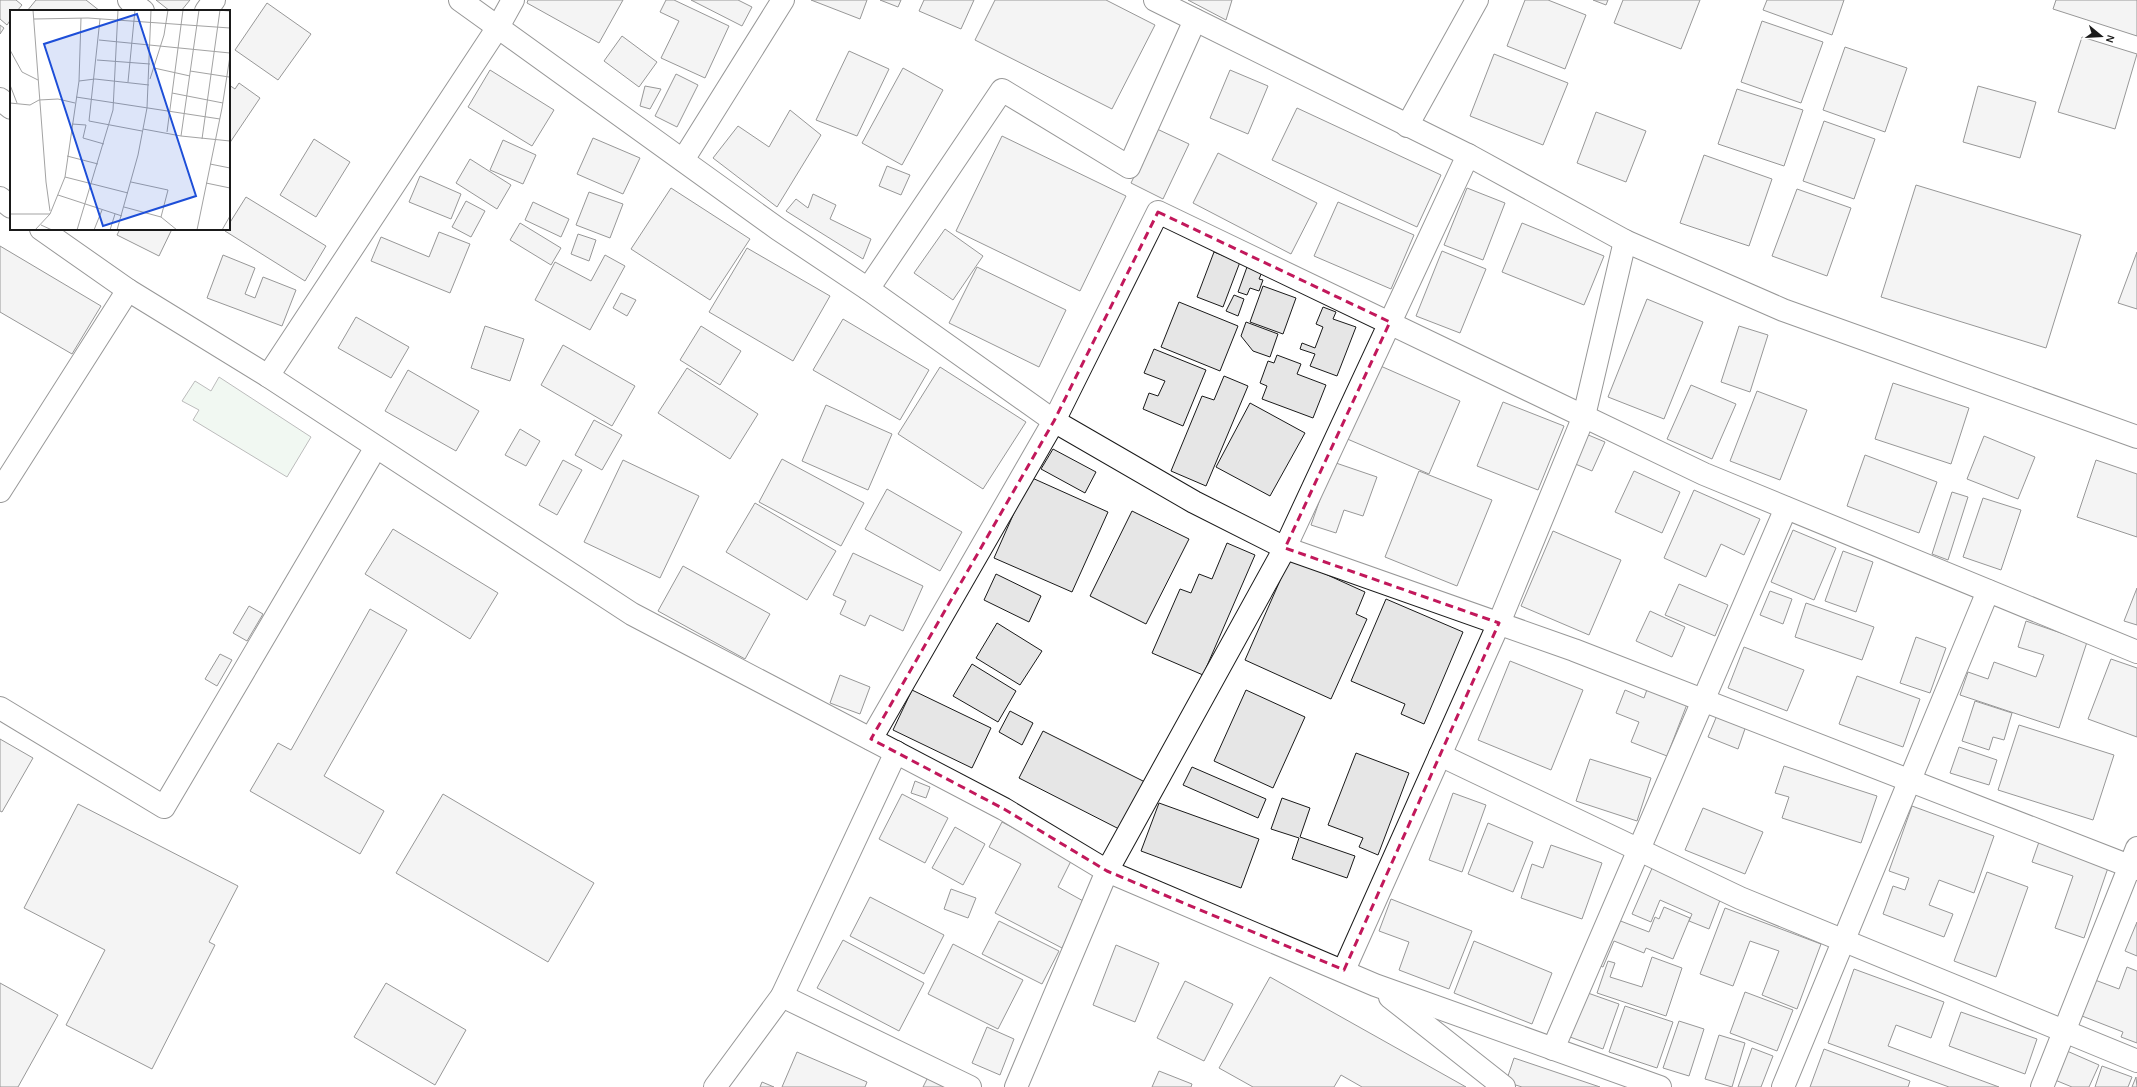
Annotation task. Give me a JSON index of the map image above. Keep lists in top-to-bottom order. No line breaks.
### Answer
{"north":"right"}
